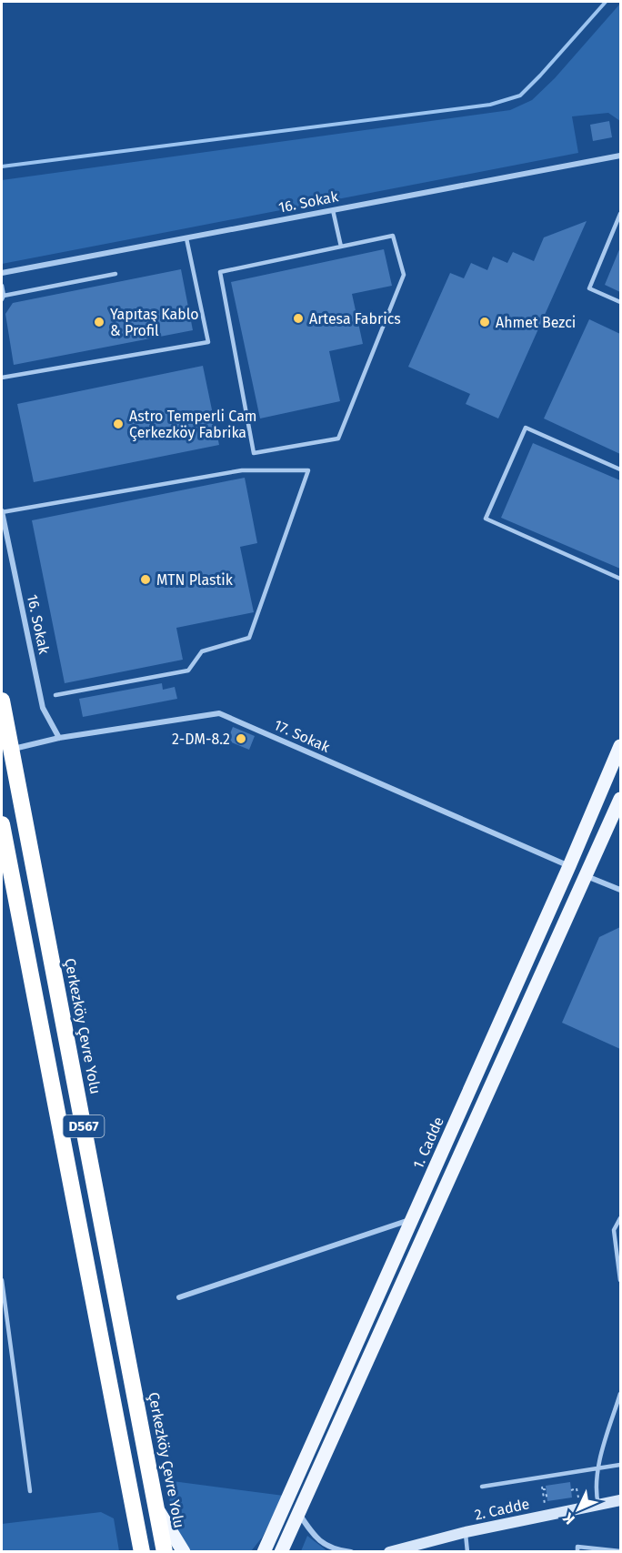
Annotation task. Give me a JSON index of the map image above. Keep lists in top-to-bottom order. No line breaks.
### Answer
{"streets":{"highway":["Çerkezköy Çevre Yolu","D567"],"main road":["1. Cadde"],"street":["16. Sokak","17. Sokak","2. Cadde"]},"crossings":[["16. Sokak","17. Sokak"],["17. Sokak","Çerkezköy Çevre Yolu"],["17. Sokak","1. Cadde"]],"places":["Artesa Fabrics","Yapıtaş Kablo & Profil","Ahmet Bezci","Astro Temperli Cam Çerkezköy Fabrika","MTN Plastik","2-DM-8.2"],"north":"bottom left"}
